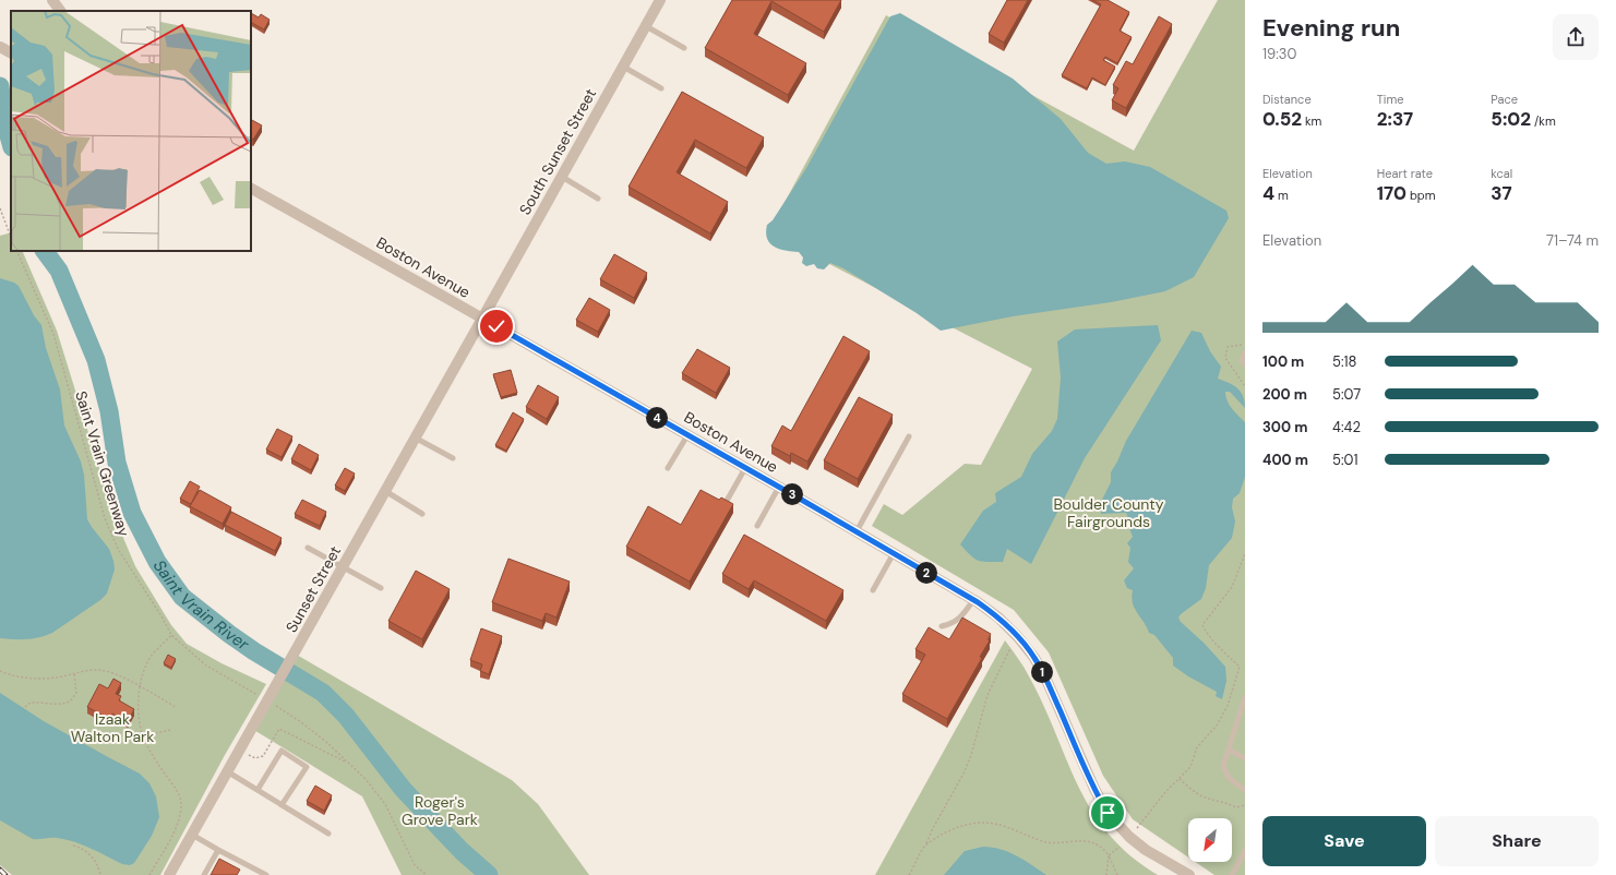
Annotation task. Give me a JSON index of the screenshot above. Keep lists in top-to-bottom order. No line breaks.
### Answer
{"streets":{"street":["South Sunset Street","Boston Avenue","Sunset Street"],"path":["Saint Vrain Greenway"]},"crossings":[["South Sunset Street","Boston Avenue"],["South Sunset Street","Sunset Street"],["Boston Avenue","Sunset Street"]],"water":["Saint Vrain River"],"parks":["Boulder County Fairgrounds","Izaak Walton Park","Roger's Grove Park"],"north":"bottom left","page":{"heading":["Evening run","19:30"],"stats":[["Distance","0.52 km"],["Time","2:37"],["Pace","5:02 /km"],["Elevation","4 m"],["Heart rate","170 bpm"],["kcal","37"]],"chart":["Elevation","71–74 m"],"list":[{"name":"100 m","note":"5:18"},{"name":"200 m","note":"5:07"},{"name":"300 m","note":"4:42"},{"name":"400 m","note":"5:01"}],"pins":["4","3","2","1"],"buttons":["Save","Share"]}}
